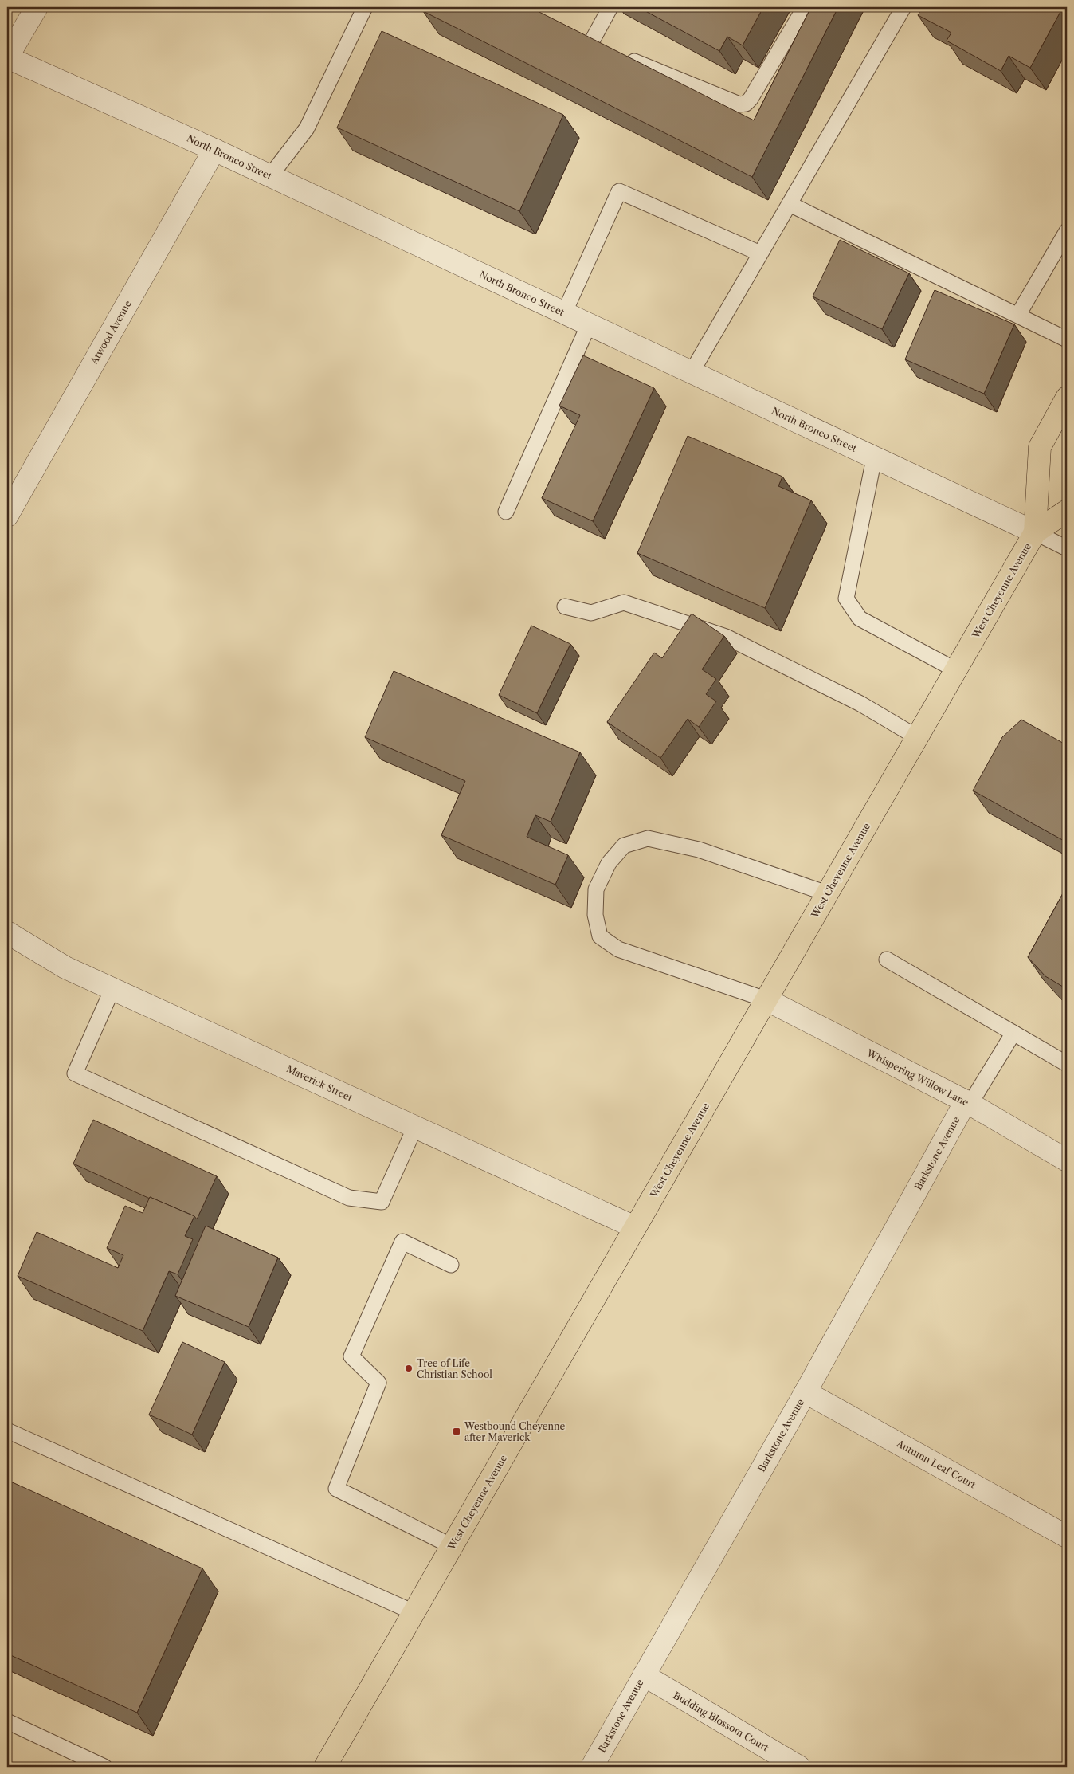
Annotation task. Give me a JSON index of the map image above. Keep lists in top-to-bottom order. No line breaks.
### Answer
{"streets":{"main road":["West Cheyenne Avenue"],"street":["North Bronco Street","Atwood Avenue","Whispering Willow Lane","Maverick Street","Barkstone Avenue","Autumn Leaf Court","Budding Blossom Court"]},"crossings":[["North Bronco Street","Atwood Avenue"],["North Bronco Street","West Cheyenne Avenue"],["West Cheyenne Avenue","Whispering Willow Lane"],["West Cheyenne Avenue","Maverick Street"],["Whispering Willow Lane","Barkstone Avenue"],["Barkstone Avenue","Autumn Leaf Court"],["Barkstone Avenue","Budding Blossom Court"]],"places":{"other":["Tree of Life Christian School"],"transit":["Westbound Cheyenne after Maverick"]}}
